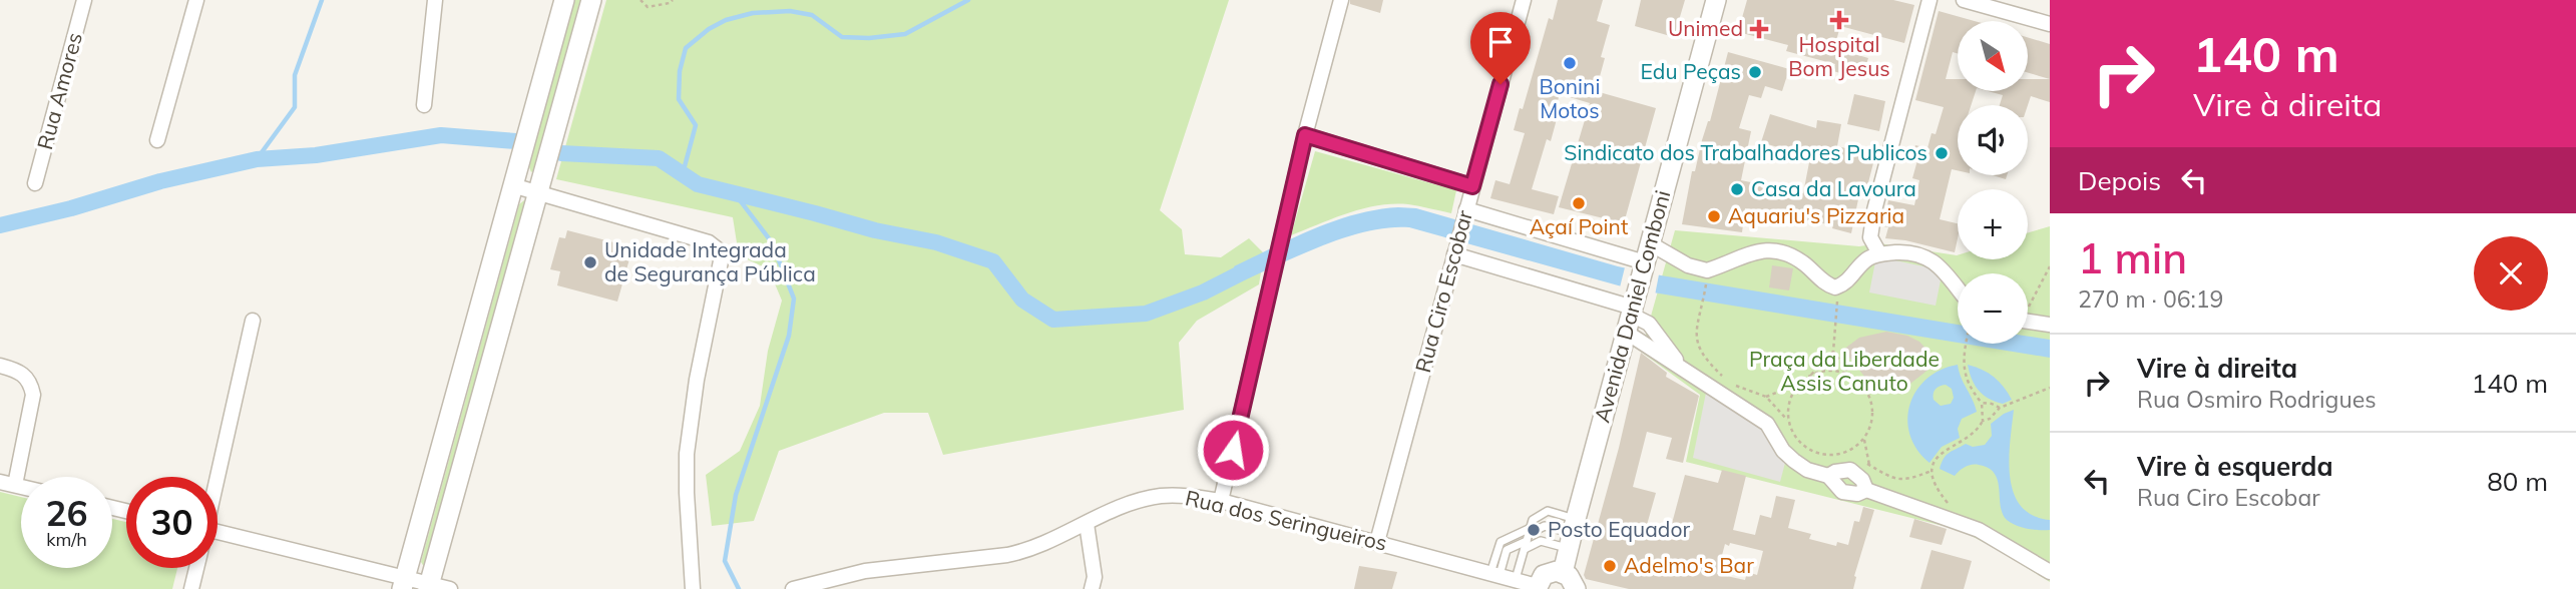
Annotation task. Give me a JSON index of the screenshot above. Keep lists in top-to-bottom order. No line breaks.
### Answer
{"streets":{"street":["Rua Amores","Rua Ciro Escobar","Avenida Daniel Comboni","Rua dos Seringueiros"]},"crossings":[["Rua Ciro Escobar","Rua dos Seringueiros"]],"parks":["Praça da Liberdade Assis Canuto"],"places":{"health":["Hospital Bom Jesus","Unimed"],"other":["Bonini Motos","Edu Peças","Sindicato dos Trabalhadores Publicos","Casa da Lavoura","Açaí Point","Aquariu's Pizzaria","Unidade Integrada de Segurança Pública","Posto Equador","Adelmo's Bar"]},"north":"bottom right","page":{"turn":["140 m","Vire à direita"],"map_buttons":["+","−"],"then":"Depois","heading":["1 min","270 m · 06:19"],"list":[{"name":"Vire à direita","note":"Rua Osmiro Rodrigues","value":"140 m"},{"name":"Vire à esquerda","note":"Rua Ciro Escobar","value":"80 m"}],"speed":"26 km/h","limit":"30"}}
